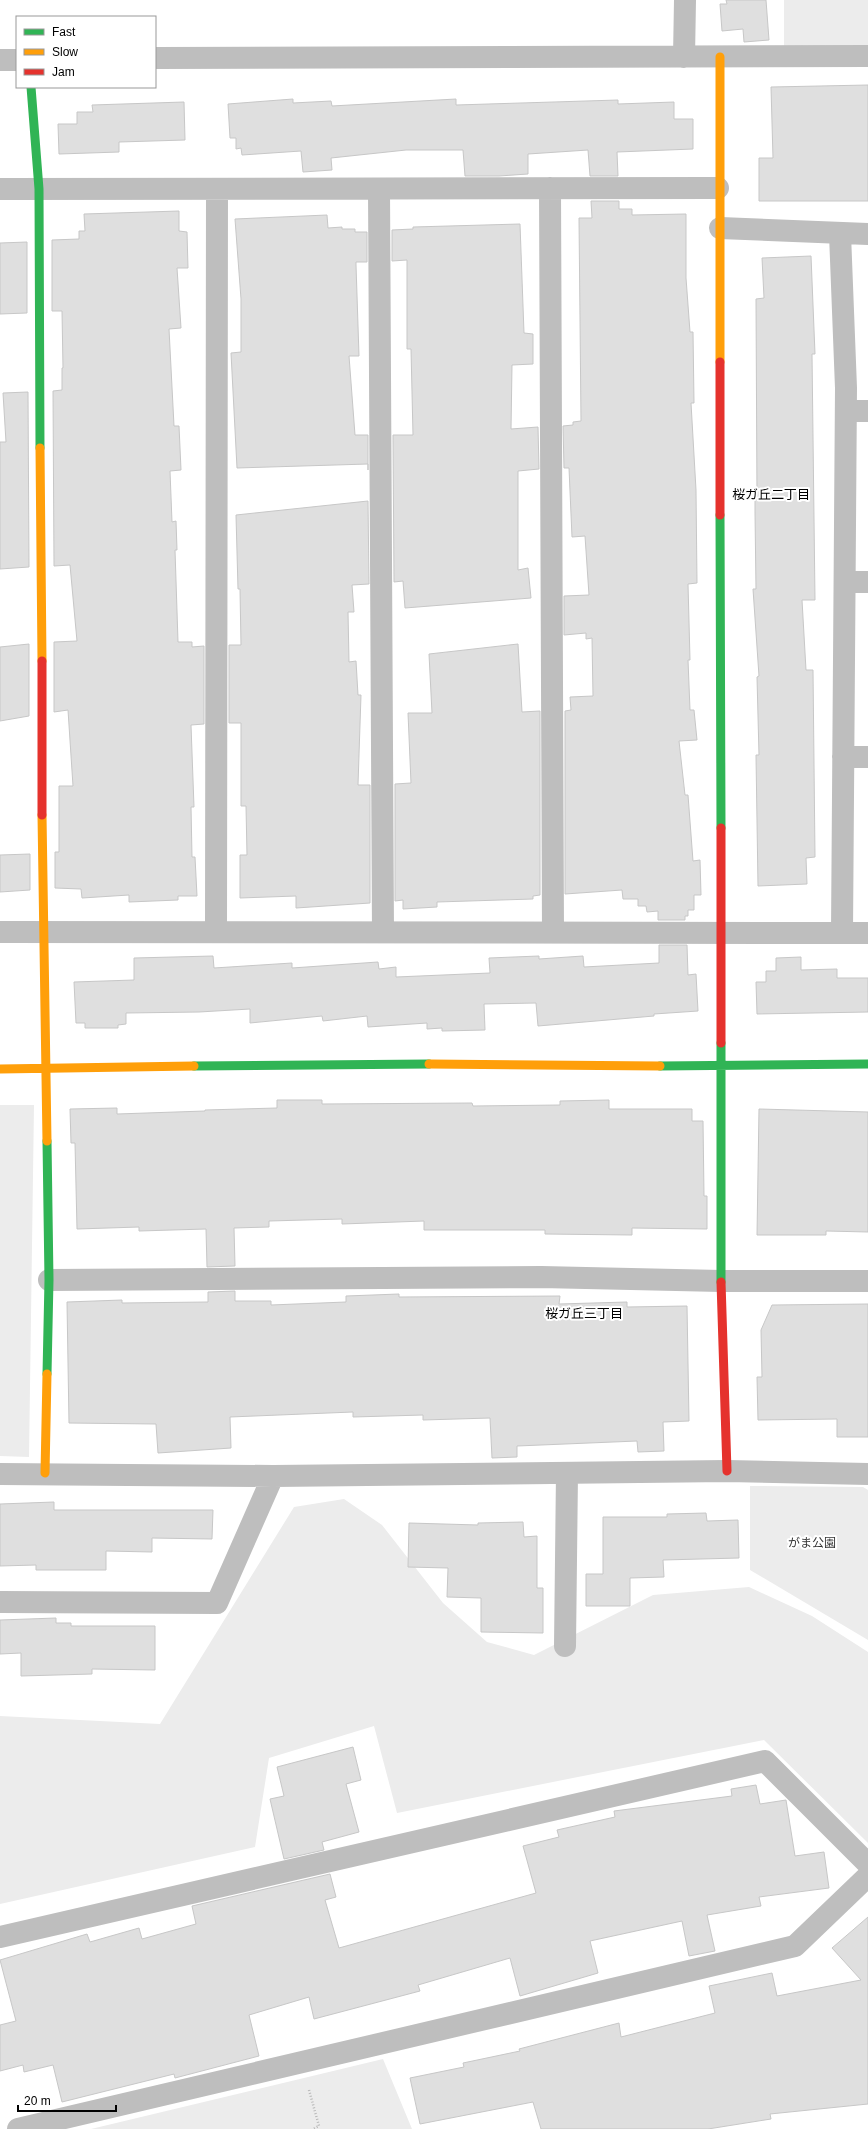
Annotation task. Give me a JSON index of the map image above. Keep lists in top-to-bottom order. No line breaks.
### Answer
{"districts":["桜ガ丘二丁目","桜ガ丘三丁目"],"parks":["がま公園"],"legend":["Fast","Slow","Jam"],"scale_bar":"20 m"}
